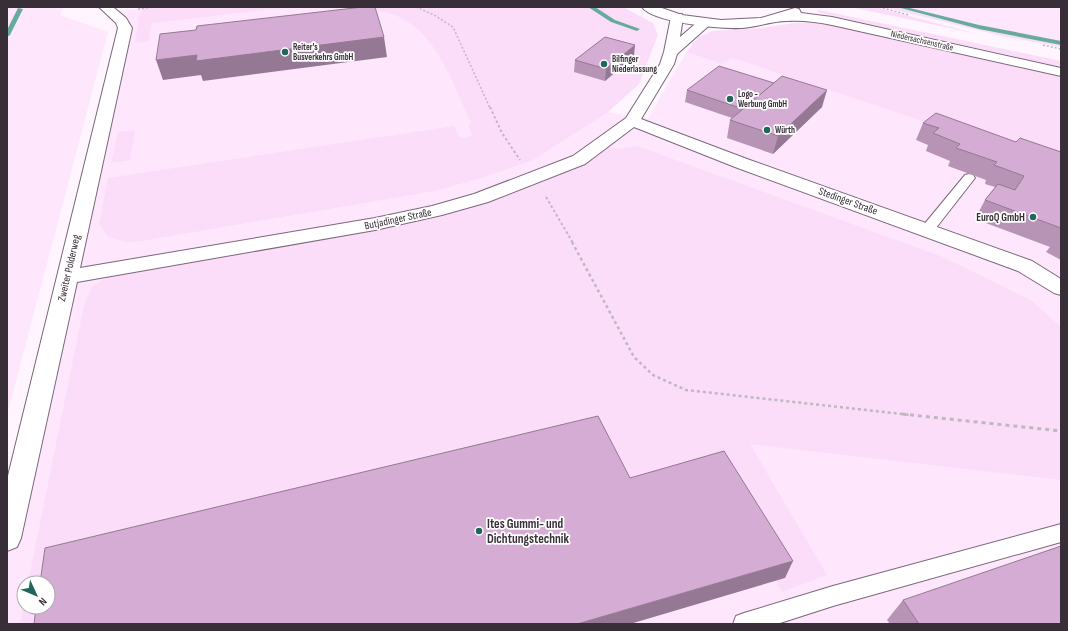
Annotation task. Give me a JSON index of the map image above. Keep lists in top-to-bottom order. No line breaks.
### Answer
{"streets":{"street":["Niedersachsenstraße","Stedinger Straße","Butjadinger Straße","Zweiter Polderweg"]},"crossings":[["Niedersachsenstraße","Butjadinger Straße"],["Stedinger Straße","Butjadinger Straße"],["Butjadinger Straße","Zweiter Polderweg"]],"places":["Reiter's Busverkehrs GmbH","Bilfinger Niederlassung","Logo - Werbung GmbH","Würth","EuroQ GmbH","Ites Gummi- und Dichtungstechnik"],"north":"bottom right"}
